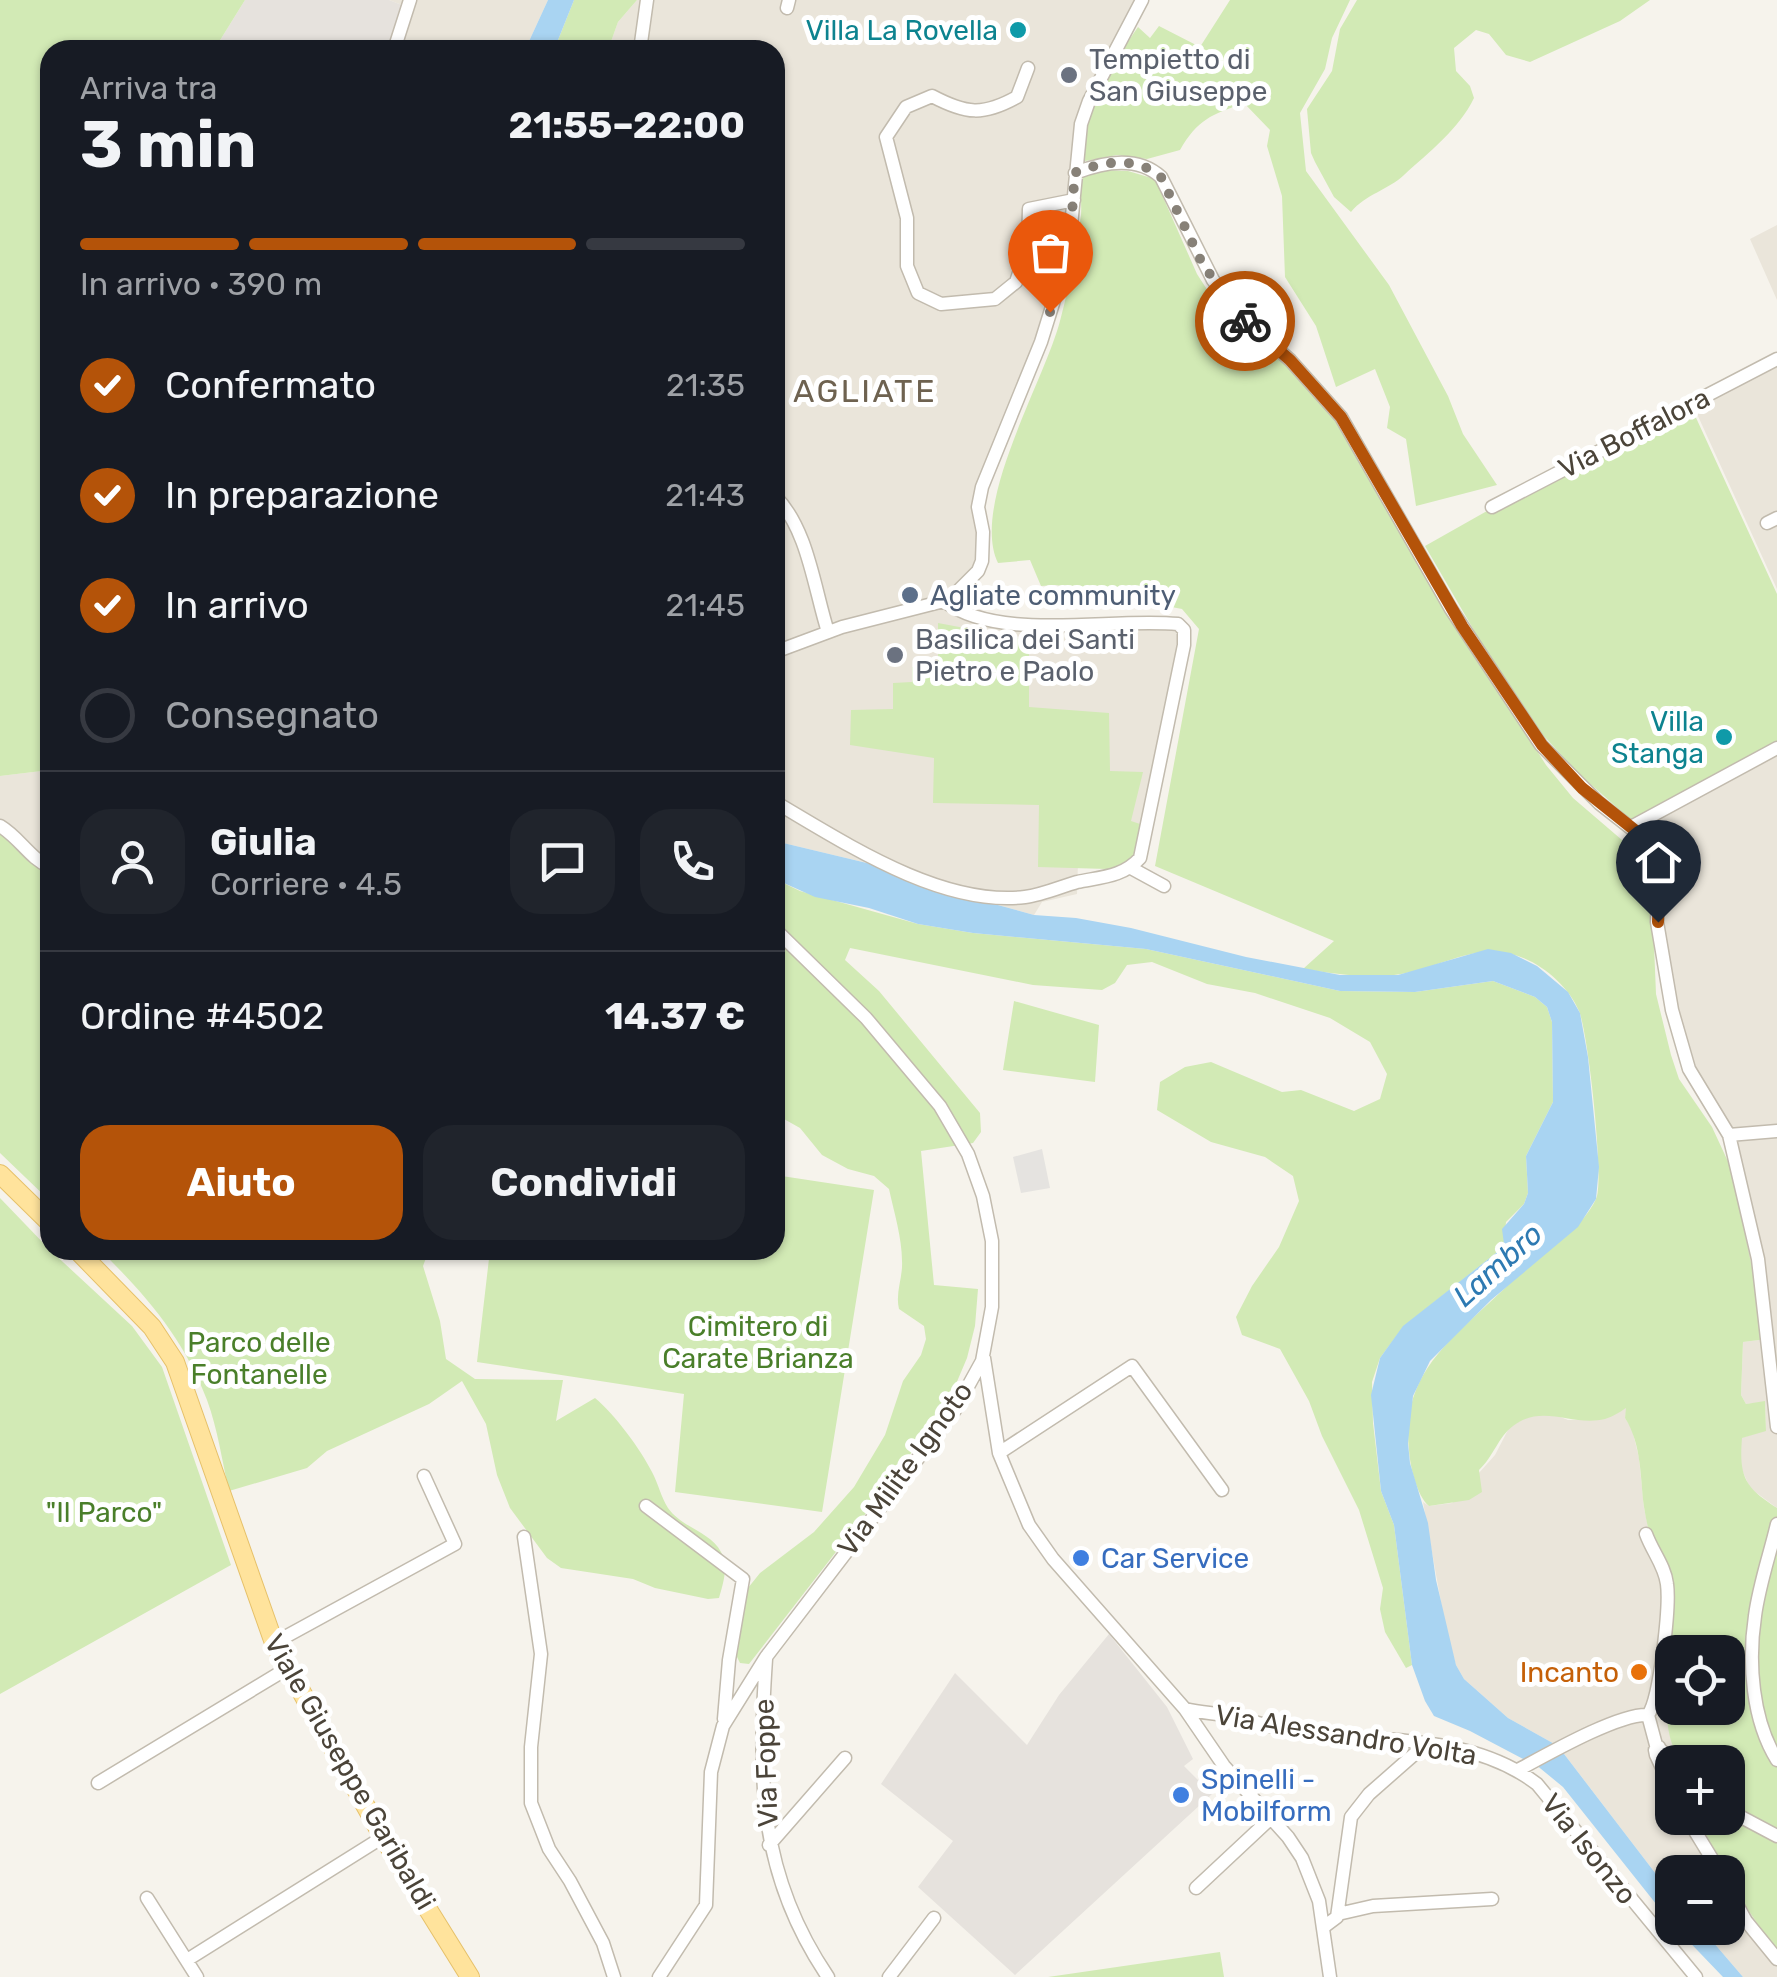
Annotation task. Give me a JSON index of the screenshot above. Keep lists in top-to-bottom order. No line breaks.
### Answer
{"streets":{"main road":["Viale Giuseppe Garibaldi"],"street":["Via Boffalora","Via Milite Ignoto","Via Alessandro Volta","Via Foppe","Via Isonzo"]},"crossings":[["Via Milite Ignoto","Via Foppe"],["Via Alessandro Volta","Via Isonzo"]],"districts":["AGLIATE"],"water":["Lambro"],"parks":["Cimitero di Carate Brianza","Parco delle Fontanelle","\"Il Parco\""],"places":["Villa La Rovella","Tempietto di San Giuseppe","Agliate community","Basilica dei Santi Pietro e Paolo","Villa Stanga","Car Service","Incanto","Spinelli - Mobilform"],"page":{"heading":["3 min","Arriva tra","21:55–22:00"],"panel":["Giulia","Corriere · 4.5","Ordine #4502","14.37 €"],"bar":"In arrivo · 390 m","list":[["Confermato","21:35"],["In preparazione","21:43"],["In arrivo","21:45"],"Consegnato"],"buttons":["Aiuto","Condividi"],"map_buttons":["+","−"]}}
